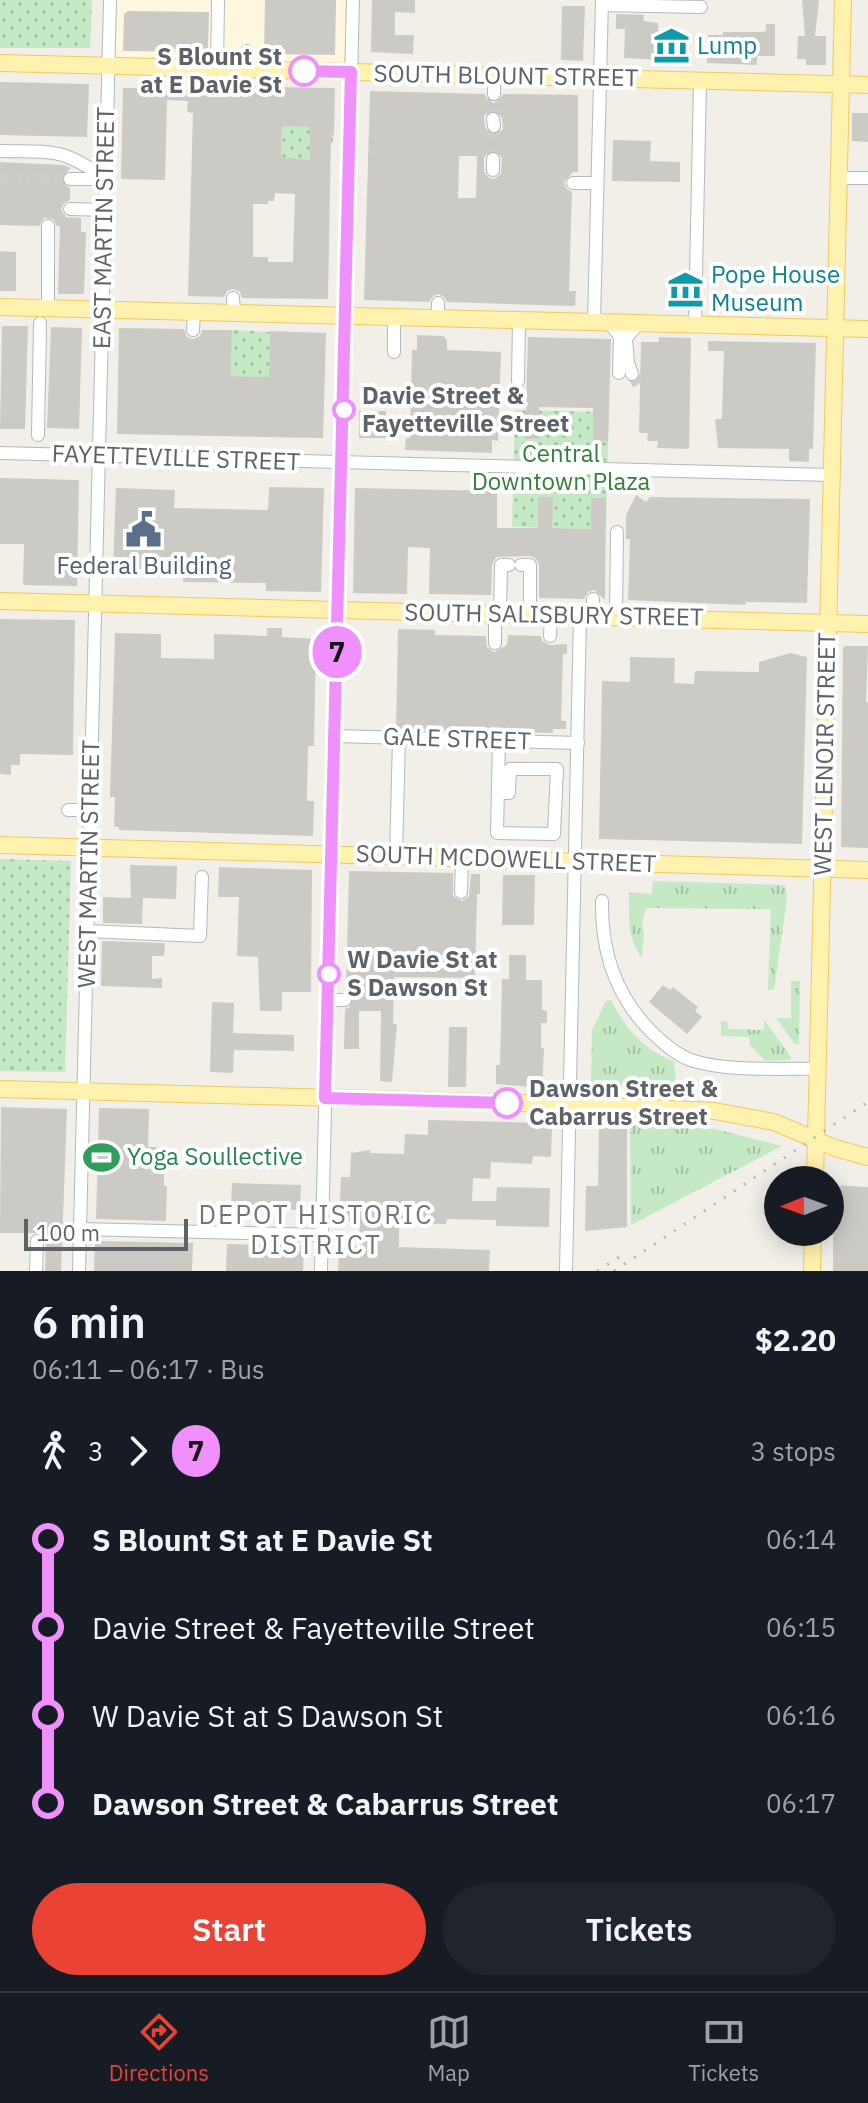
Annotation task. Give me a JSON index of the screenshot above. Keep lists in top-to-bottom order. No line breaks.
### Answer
{"streets":{"main road":["SOUTH BLOUNT STREET","SOUTH SALISBURY STREET","WEST LENOIR STREET","SOUTH MCDOWELL STREET"],"street":["EAST MARTIN STREET","FAYETTEVILLE STREET","GALE STREET","WEST MARTIN STREET"]},"crossings":[["SOUTH BLOUNT STREET","EAST MARTIN STREET"],["SOUTH BLOUNT STREET","WEST LENOIR STREET"],["EAST MARTIN STREET","FAYETTEVILLE STREET"],["EAST MARTIN STREET","WEST MARTIN STREET"],["FAYETTEVILLE STREET","WEST LENOIR STREET"],["FAYETTEVILLE STREET","WEST MARTIN STREET"],["SOUTH SALISBURY STREET","WEST LENOIR STREET"],["SOUTH SALISBURY STREET","WEST MARTIN STREET"],["WEST LENOIR STREET","SOUTH MCDOWELL STREET"],["SOUTH MCDOWELL STREET","WEST MARTIN STREET"]],"districts":["DEPOT HISTORIC DISTRICT"],"parks":["Central Downtown Plaza"],"places":{"museum":["Lump","Pope House Museum"],"other":["S Blount St at E Davie St","Davie Street & Fayetteville Street","W Davie St at S Dawson St","Dawson Street & Cabarrus Street"],"public building":["Federal Building"],"sports":["Yoga Soullective"]},"lines":["bus line 7"],"scale_bar":"100 m","north":"left","page":{"on_map":"7","scale":"100 m","heading":["6 min","06:11 – 06:17 · Bus","$2.20"],"legs":["3","7","3 stops"],"list":[{"name":"S Blount St at E Davie St","value":"06:14"},{"name":"Davie Street & Fayetteville Street","value":"06:15"},{"name":"W Davie St at S Dawson St","value":"06:16"},{"name":"Dawson Street & Cabarrus Street","value":"06:17"}],"buttons":["Start","Tickets"],"tabs":["Directions","Map","Tickets"]}}
